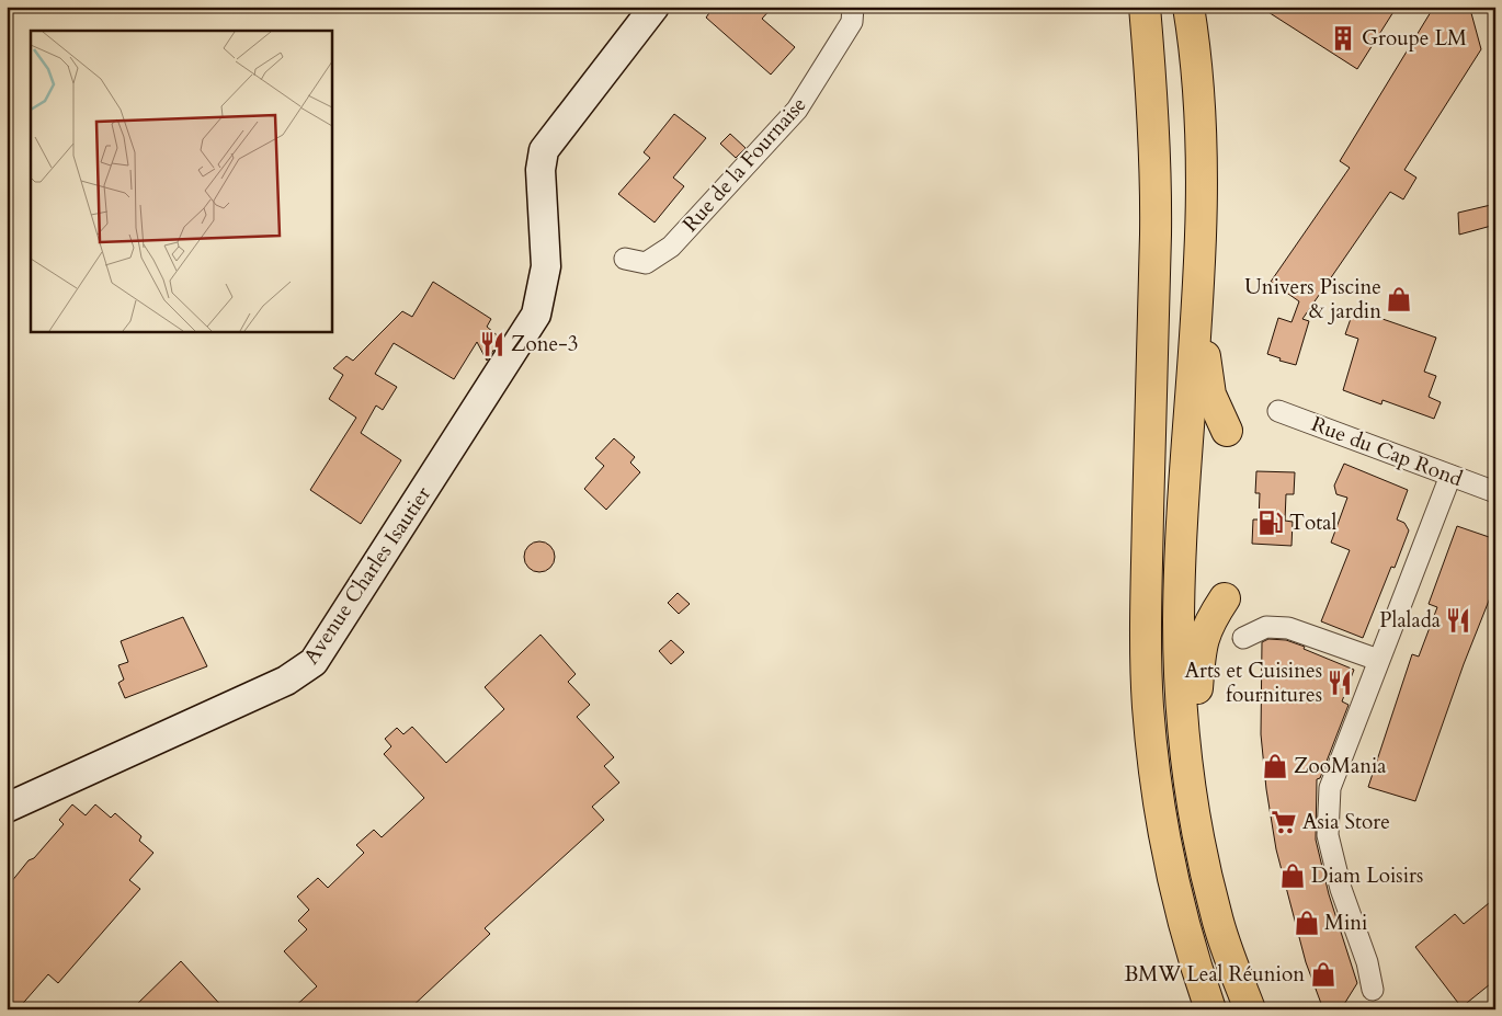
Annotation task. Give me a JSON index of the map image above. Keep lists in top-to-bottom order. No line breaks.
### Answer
{"streets":{"street":["Rue de la Fournaise","Rue du Cap Rond","Avenue Charles Isautier"]},"places":{"building":["Groupe LM"],"shop":["Univers Piscine & jardin","ZooMania","Diam Loisirs","Mini","BMW Leal Réunion"],"restaurant":["Zone-3","Plalada","Arts et Cuisines fournitures"],"fuel station":["Total"],"supermarket":["Asia Store"]}}
